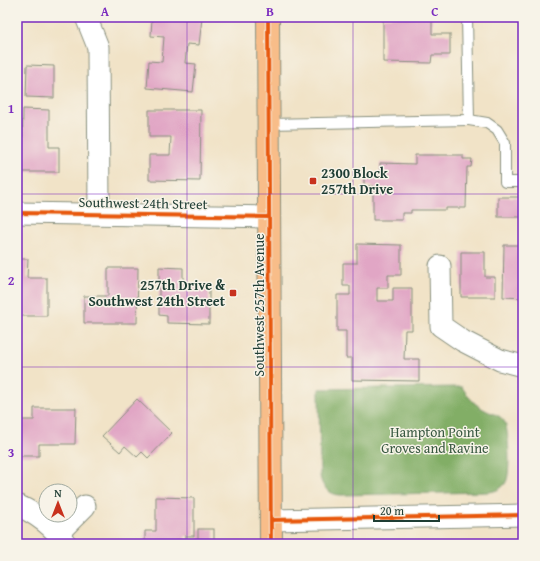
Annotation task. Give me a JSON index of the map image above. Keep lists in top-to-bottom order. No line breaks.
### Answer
{"streets":{"main road":["Southwest 257th Avenue"],"street":["Southwest 24th Street"]},"crossings":[["Southwest 24th Street","Southwest 257th Avenue"]],"parks":["Hampton Point Groves and Ravine"],"places":{"transit":["2300 Block 257th Drive","257th Drive & Southwest 24th Street"]},"scale_bar":"20 m","north":"top","grid":{"columns":["A","B","C"],"rows":["1","2","3"]}}
